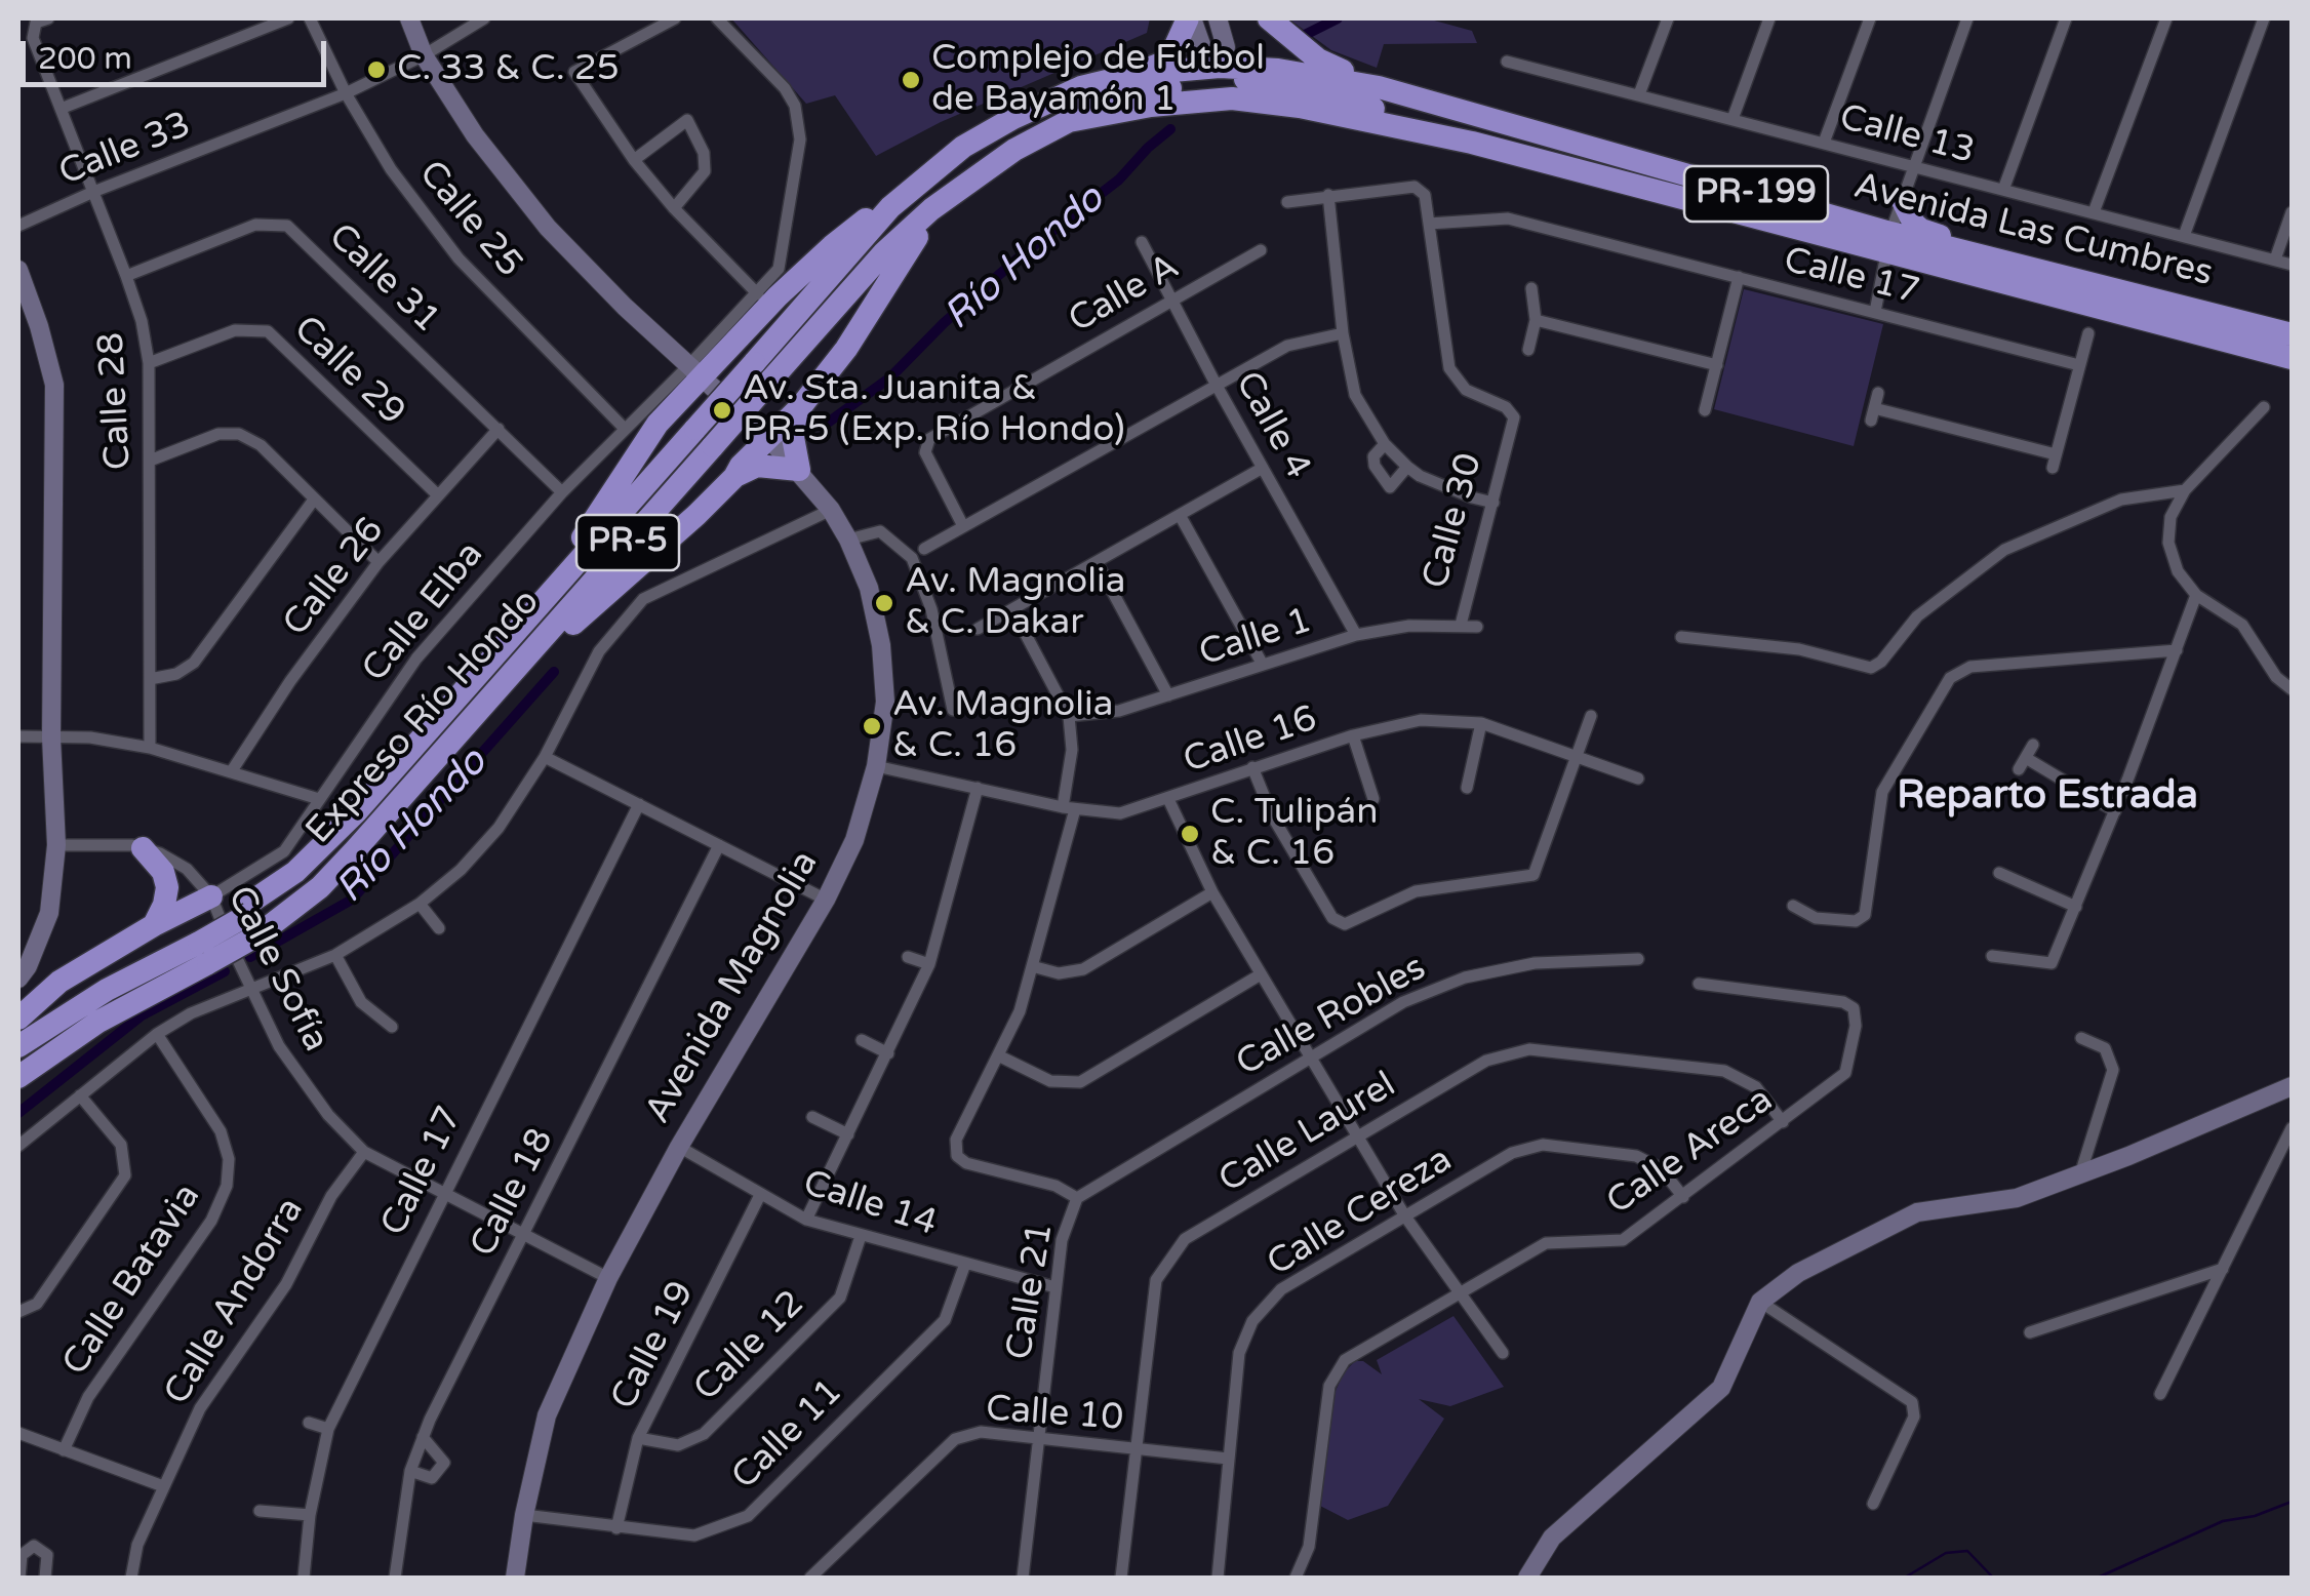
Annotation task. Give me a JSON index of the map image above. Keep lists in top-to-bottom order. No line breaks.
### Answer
{"streets":{"highway":["PR-199","Avenida Las Cumbres","PR-5","Expreso Río Hondo"],"street":["Calle 13","Calle 33","Calle 25","Calle 17","Calle 31","Calle A","Calle 29","Calle 28","Calle 4","Calle 30","Calle 26","Calle Elba","Calle 1","Calle 16","Calle Sofía","Avenida Magnolia","Calle Robles","Calle Laurel","Calle Areca","Calle 18","Calle 14","Calle Cereza","Calle Batavia","Calle 21","Calle Andorra","Calle 19","Calle 12","Calle 10","Calle 11"]},"crossings":[["Calle 33","Calle 25"],["Calle 33","Calle 28"],["Calle 33","Avenida Magnolia"],["Calle 25","Calle Elba"],["Avenida Las Cumbres","Expreso Río Hondo"],["Calle 17","Calle 30"],["Calle 31","Calle 28"],["Calle 31","Calle 26"],["Calle 31","Calle Elba"],["Calle A","Calle 4"],["Calle 29","Calle 28"],["Calle 29","Calle 26"],["Calle 4","Calle 1"],["Calle 30","Calle 1"],["Calle Elba","Calle Sofía"],["Calle Elba","Avenida Magnolia"],["Calle 16","Avenida Magnolia"],["Calle Sofía","Calle Andorra"],["Avenida Magnolia","Calle 14"],["Avenida Magnolia","Calle 11"],["Calle Robles","Calle 21"],["Calle Laurel","Calle Areca"],["Calle Laurel","Calle 10"],["Calle Areca","Calle Cereza"],["Calle 14","Calle 21"],["Calle 14","Calle 19"],["Calle 14","Calle 12"],["Calle 14","Calle 11"],["Calle Cereza","Calle 10"],["Calle 21","Calle 10"],["Calle 19","Calle 12"],["Calle 19","Calle 11"]],"districts":["Reparto Estrada"],"water":["Río Hondo"],"places":["C. 33 & C. 25","Complejo de Fútbol de Bayamón 1","Av. Sta. Juanita & PR-5 (Exp. Río Hondo)","Av. Magnolia & C. Dakar","Av. Magnolia & C. 16","C. Tulipán & C. 16"],"scale_bar":"200 m"}
